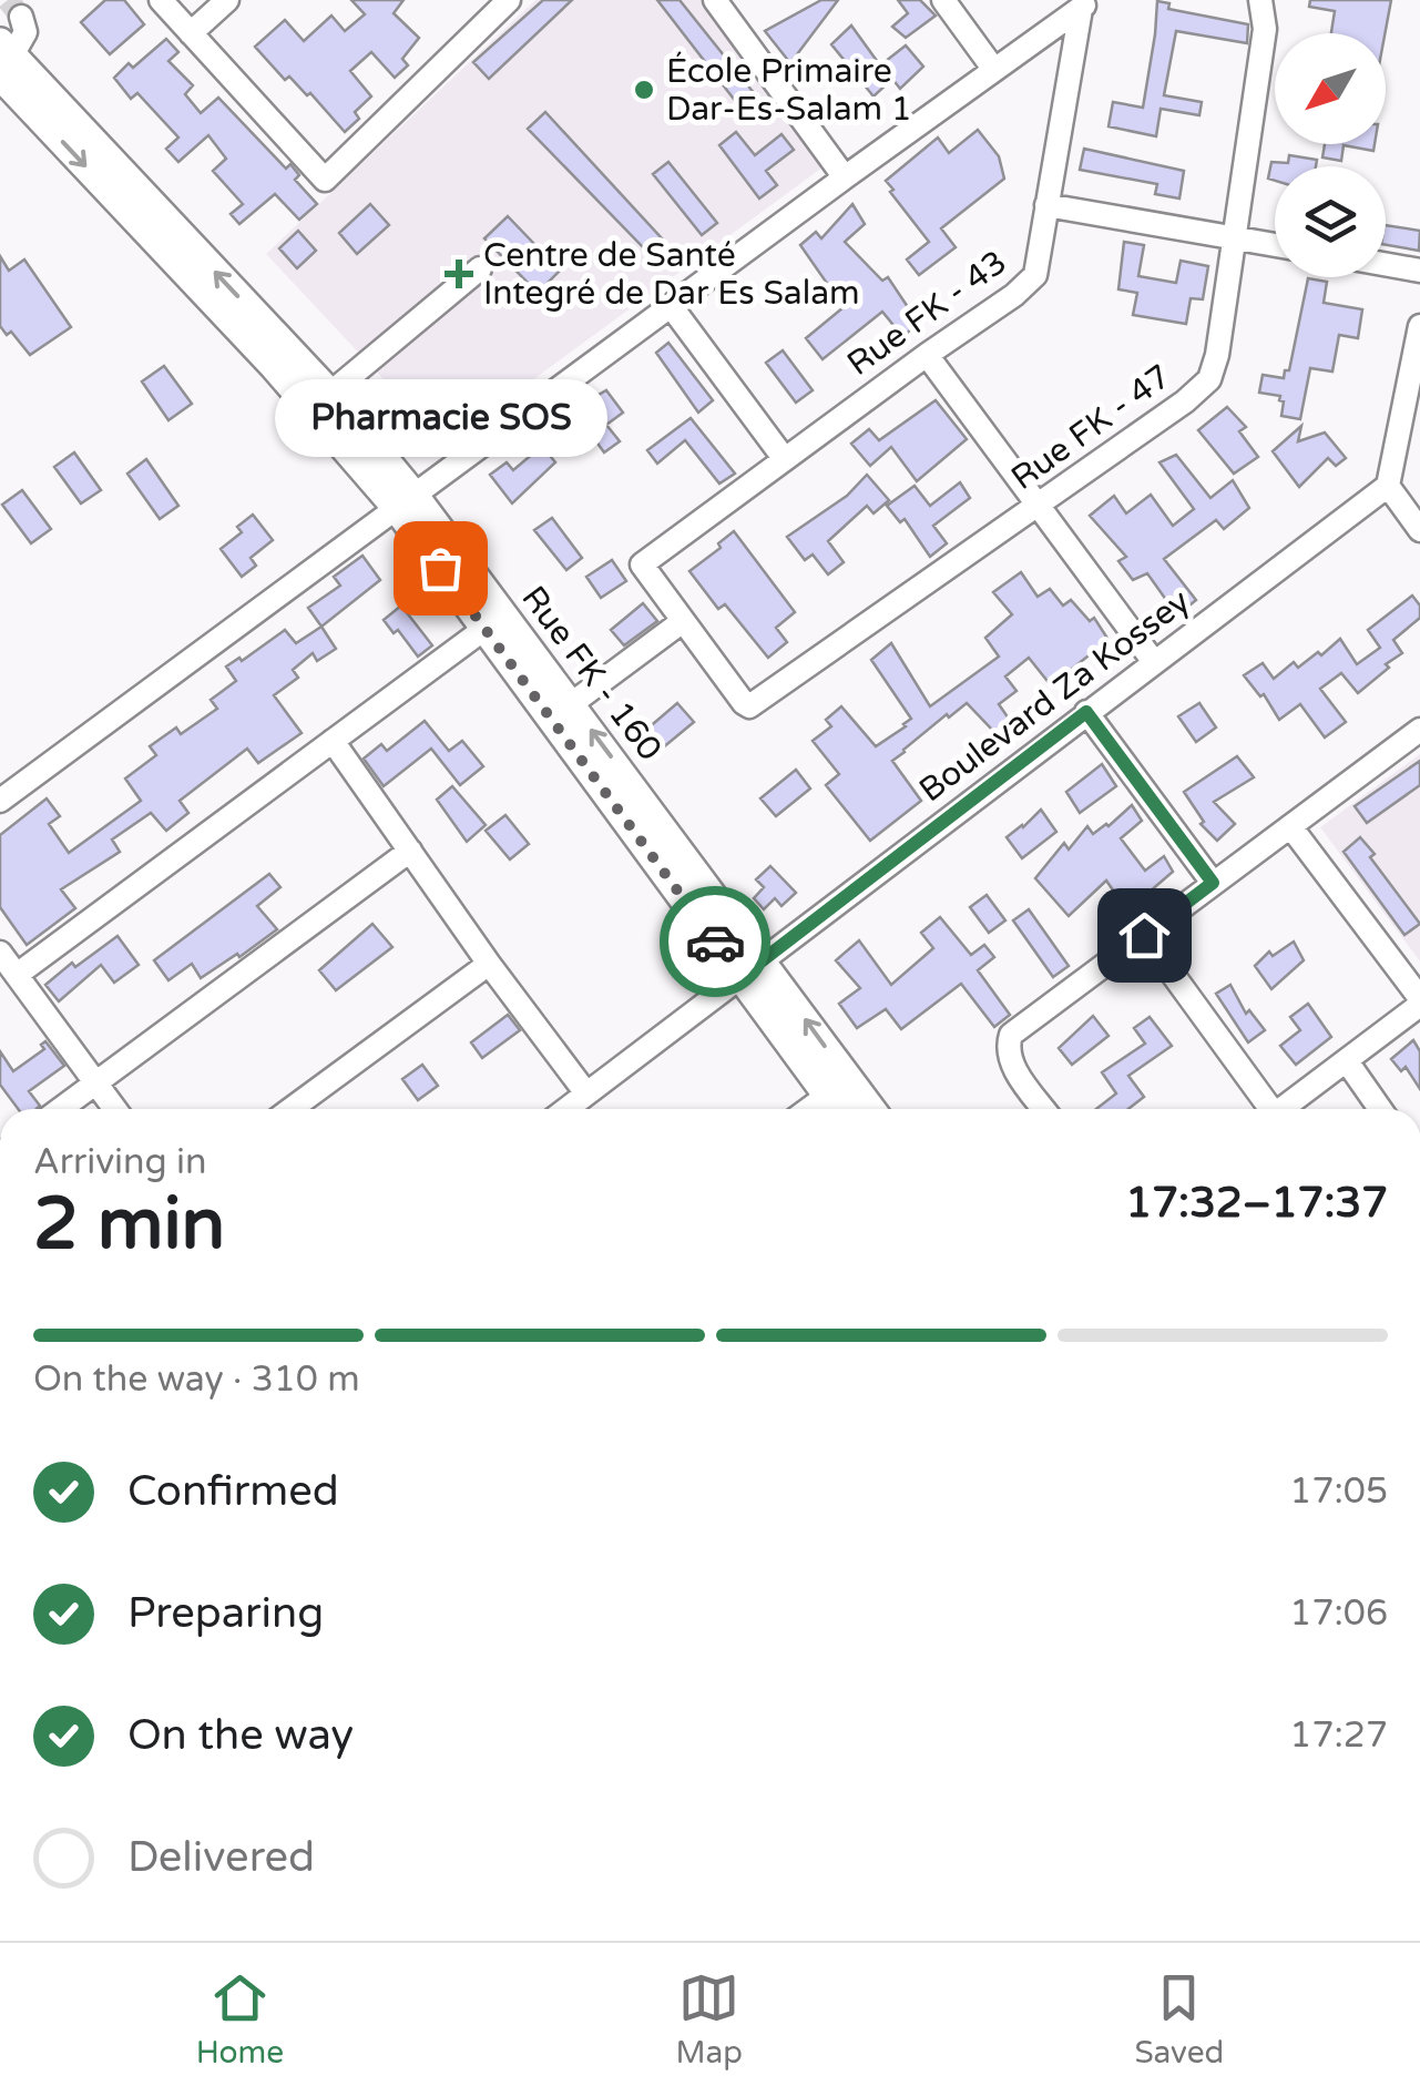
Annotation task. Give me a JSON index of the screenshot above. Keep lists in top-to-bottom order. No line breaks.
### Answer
{"streets":{"main road":["Rue FK - 160"],"street":["Rue FK - 43","Rue FK - 47","Boulevard Za Kossey"]},"crossings":[["Rue FK - 43","Rue FK - 47"],["Rue FK - 160","Boulevard Za Kossey"]],"places":{"other":["École Primaire Dar-Es-Salam 1","Pharmacie SOS"],"health":["Centre de Santé Integré de Dar Es Salam"]},"north":"bottom left","page":{"bubble":"Pharmacie SOS","heading":["2 min","Arriving in","17:32–17:37"],"bar":"On the way · 310 m","list":[["Confirmed","17:05"],["Preparing","17:06"],["On the way","17:27"],"Delivered"],"tabs":["Home","Map","Saved"]}}
